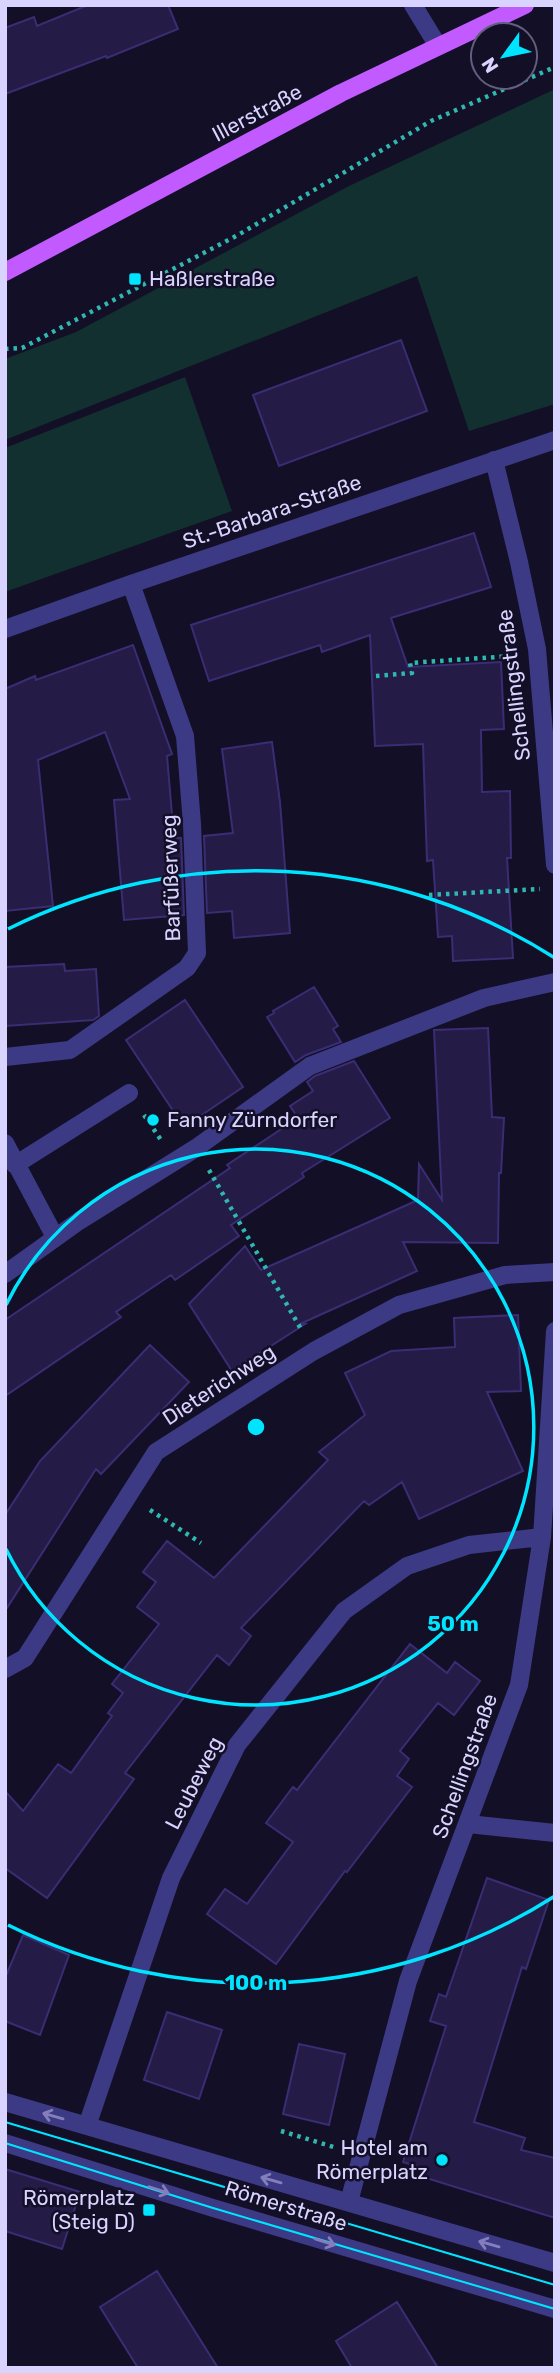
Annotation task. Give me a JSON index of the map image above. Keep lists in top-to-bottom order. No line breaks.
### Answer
{"streets":{"main road":["Illerstraße"],"street":["St.-Barbara-Straße","Schellingstraße","Barfüßerweg","Dieterichweg","Leubeweg","Römerstraße"]},"crossings":[["St.-Barbara-Straße","Schellingstraße"],["St.-Barbara-Straße","Barfüßerweg"],["Schellingstraße","Leubeweg"],["Schellingstraße","Römerstraße"],["Leubeweg","Römerstraße"]],"places":{"transit":["Haßlerstraße","Römerplatz (Steig D)"],"other":["Fanny Zürndorfer","Hotel am Römerplatz"]},"north":"bottom left","rings":["50 m","100 m"]}
